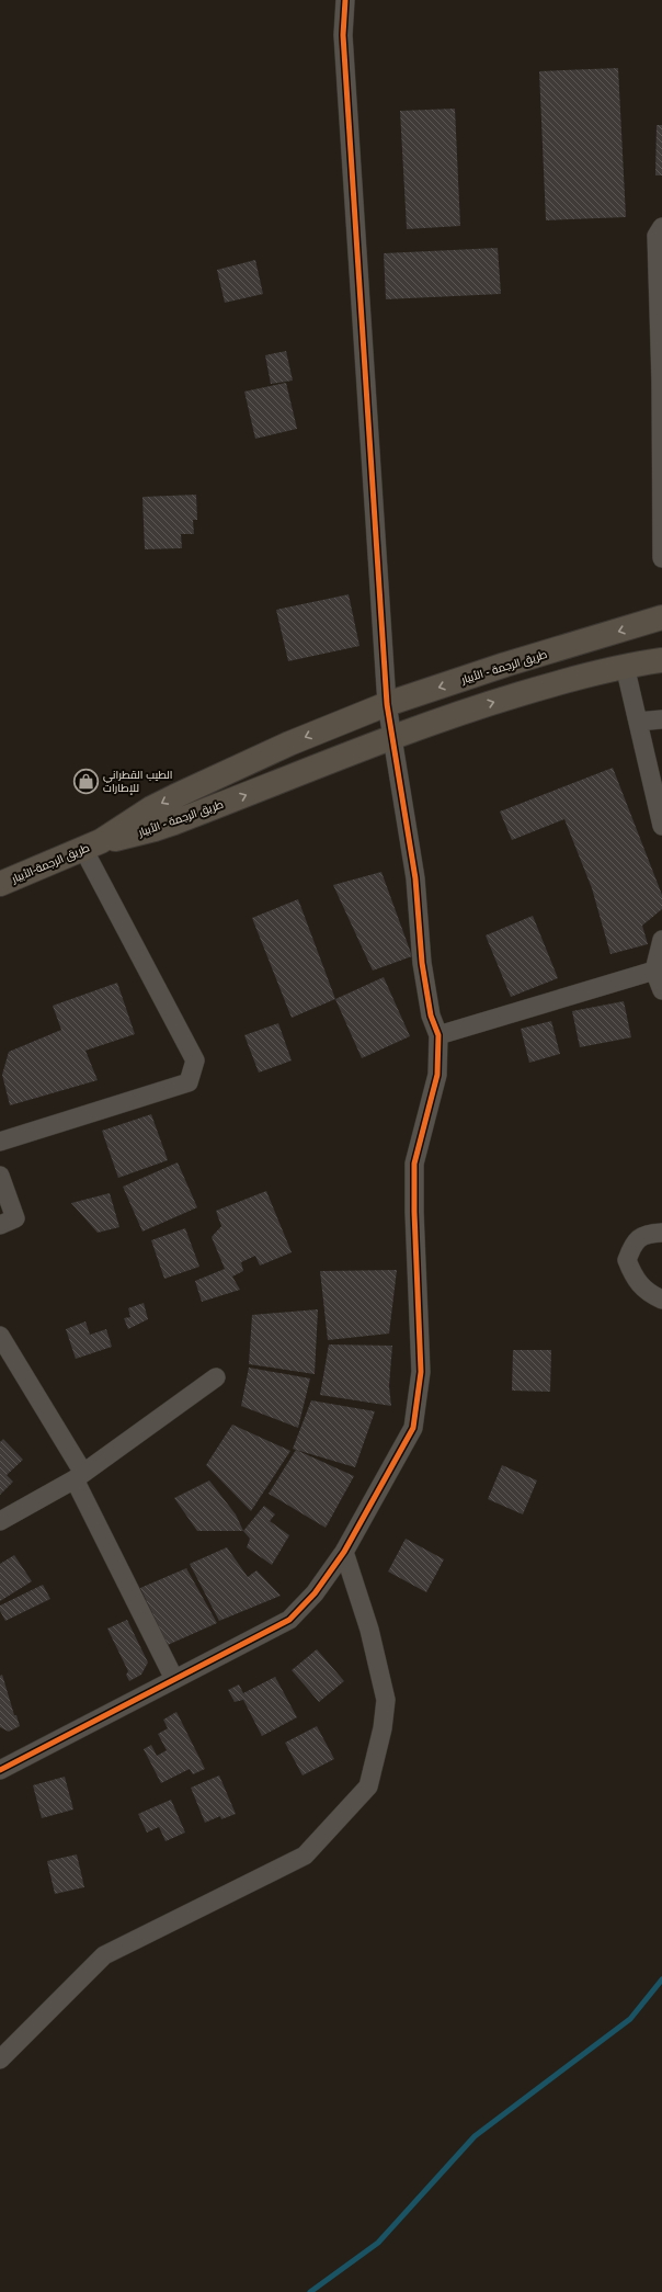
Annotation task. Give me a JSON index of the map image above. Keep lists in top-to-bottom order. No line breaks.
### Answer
{"streets":{"highway":["طريق الرجمة - الأبيار","طريق الرجمة-الأبيار"]},"crossings":[["طريق الرجمة - الأبيار","طريق الرجمة-الأبيار"]],"places":{"shop":["الطيب القطراني للإطارات"]}}
